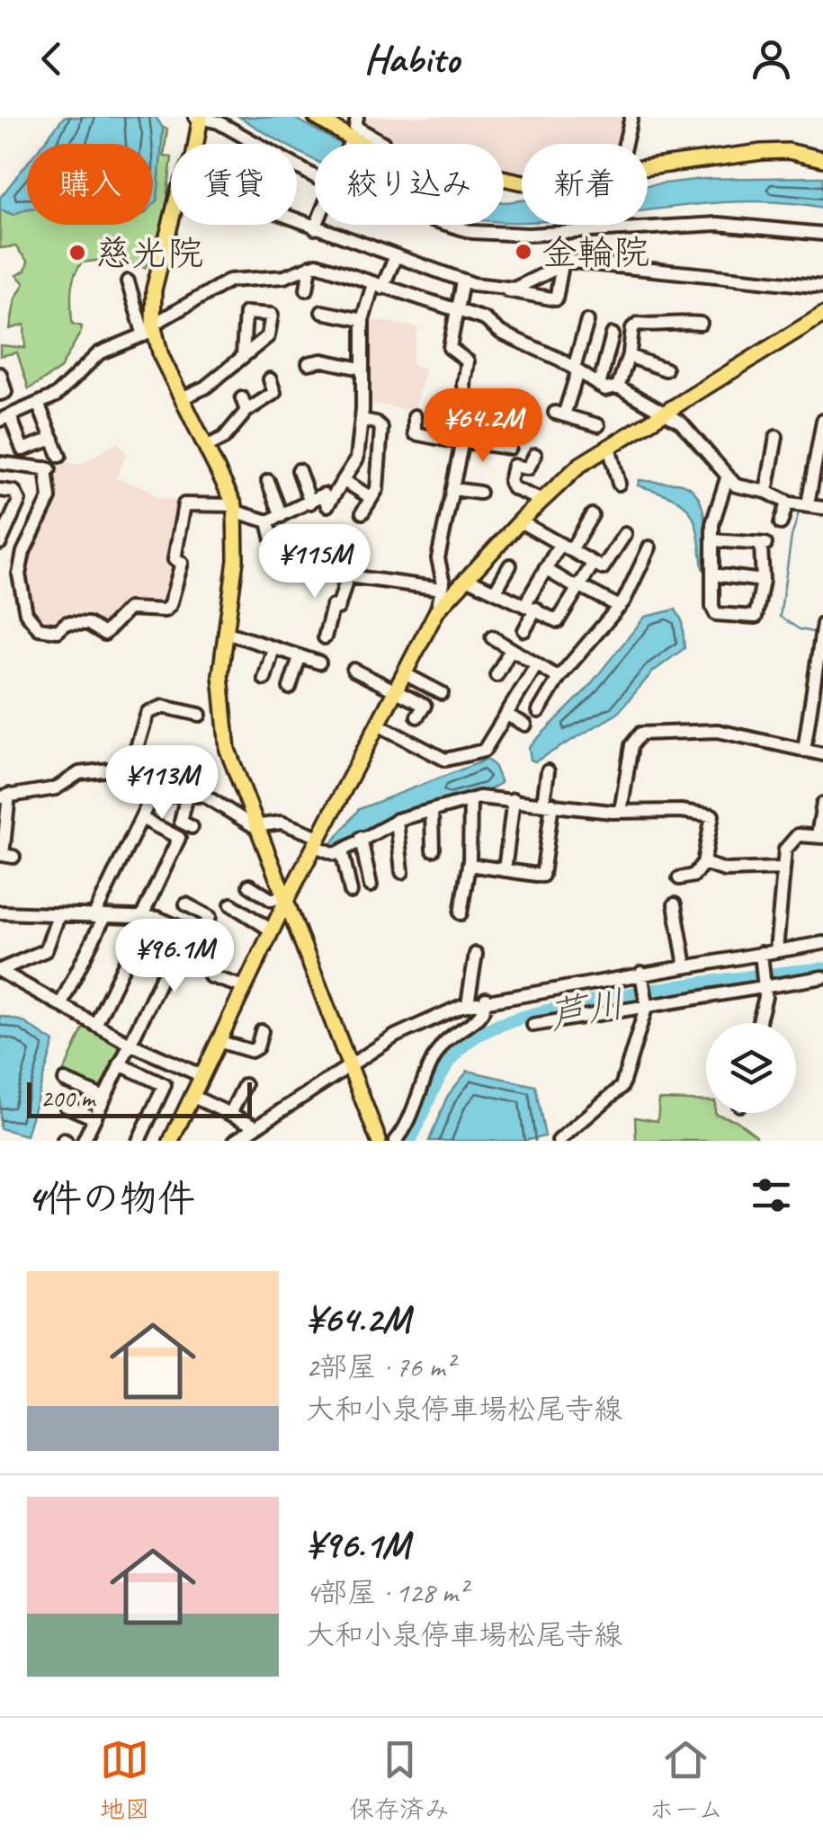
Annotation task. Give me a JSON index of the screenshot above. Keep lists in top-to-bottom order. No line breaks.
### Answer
{"water":["芦川"],"places":["金輪院","慈光院"],"scale_bar":"200 m","page":{"header":"Habito","chip":["購入","賃貸","絞り込み","新着"],"price":["¥64.2M","¥115M","¥113M","¥96.1M"],"scale":"200 m","heading":"4件の物件","list":[{"name":"¥64.2M","note":"2部屋 · 76 m² · 大和小泉停車場松尾寺線"},{"name":"¥96.1M","note":"4部屋 · 128 m² · 大和小泉停車場松尾寺線"}],"tabs":["地図","保存済み","ホーム"]}}
